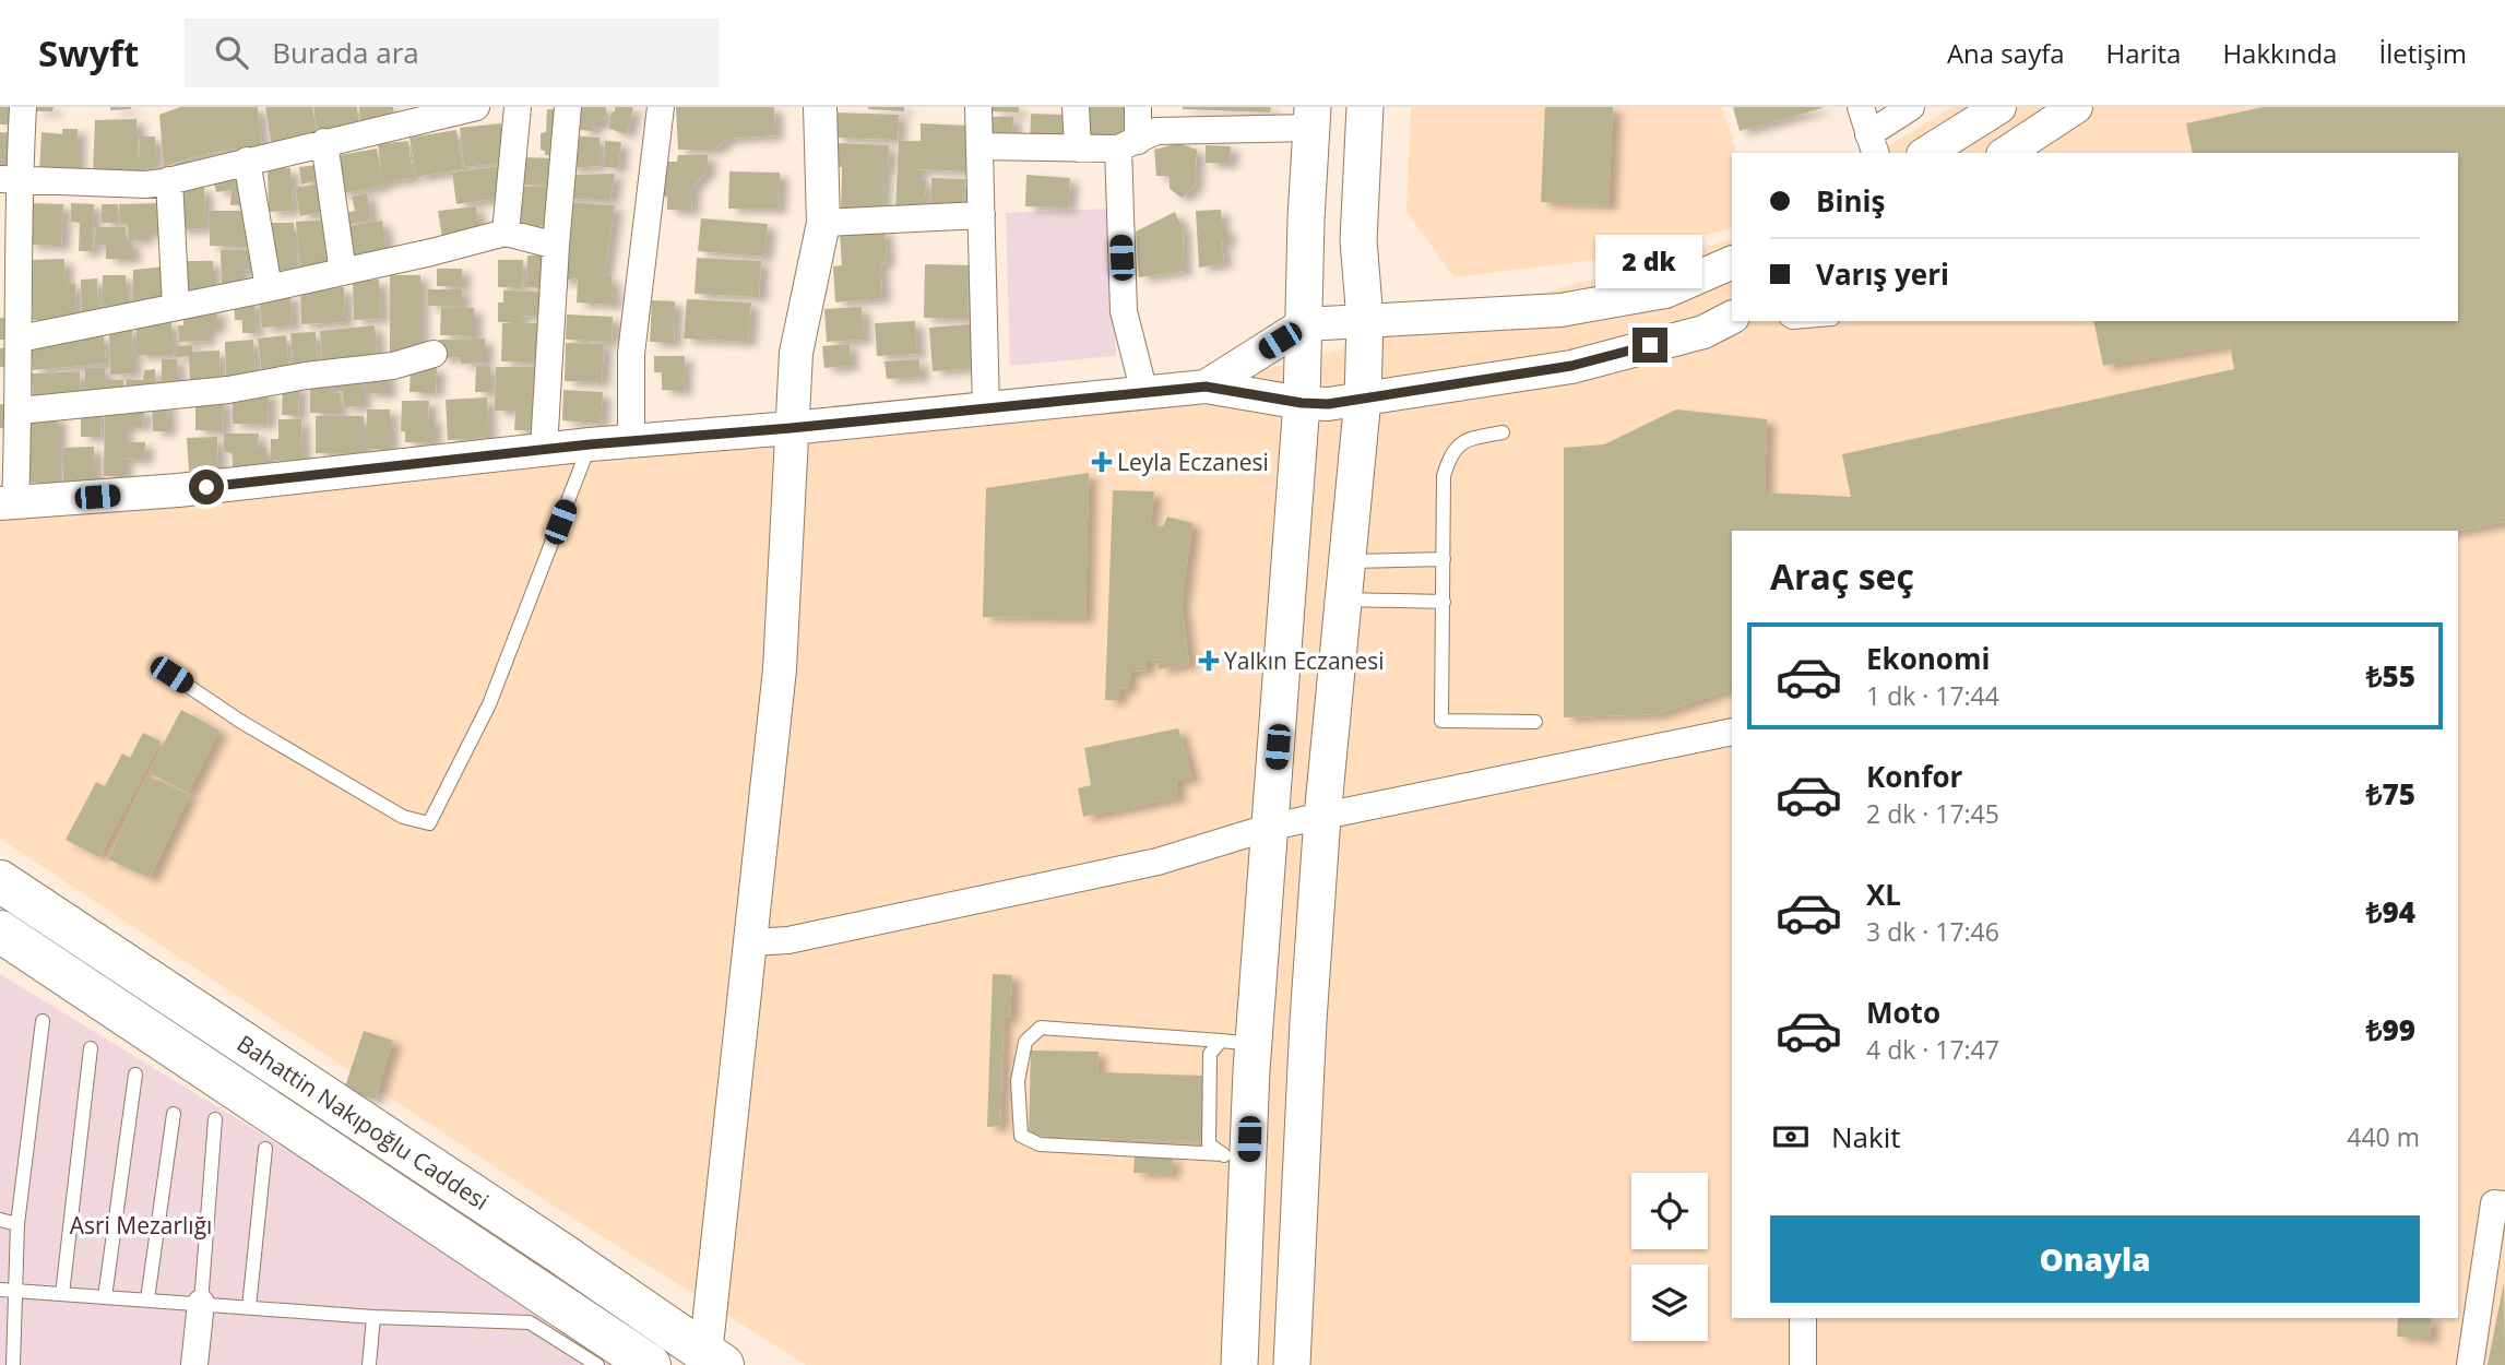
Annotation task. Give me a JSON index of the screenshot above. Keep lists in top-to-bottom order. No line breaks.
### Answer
{"streets":{"main road":["Bahattin Nakıpoğlu Caddesi"]},"parks":["Asri Mezarlığı"],"places":{"health":["Leyla Eczanesi","Yalkın Eczanesi"]},"page":{"header":"Swyft","search":"Burada ara","nav":["Ana sayfa","Harita","Hakkında","İletişim"],"banner":["Biniş","Varış yeri"],"bubble":"2 dk","heading":"Araç seç","list":[{"name":"Ekonomi","note":"1 dk · 17:44","value":"₺55"},{"name":"Konfor","note":"2 dk · 17:45","value":"₺75"},{"name":"XL","note":"3 dk · 17:46","value":"₺94"},{"name":"Moto","note":"4 dk · 17:47","value":"₺99"}],"pay":["Nakit","440 m"],"buttons":"Onayla"}}
